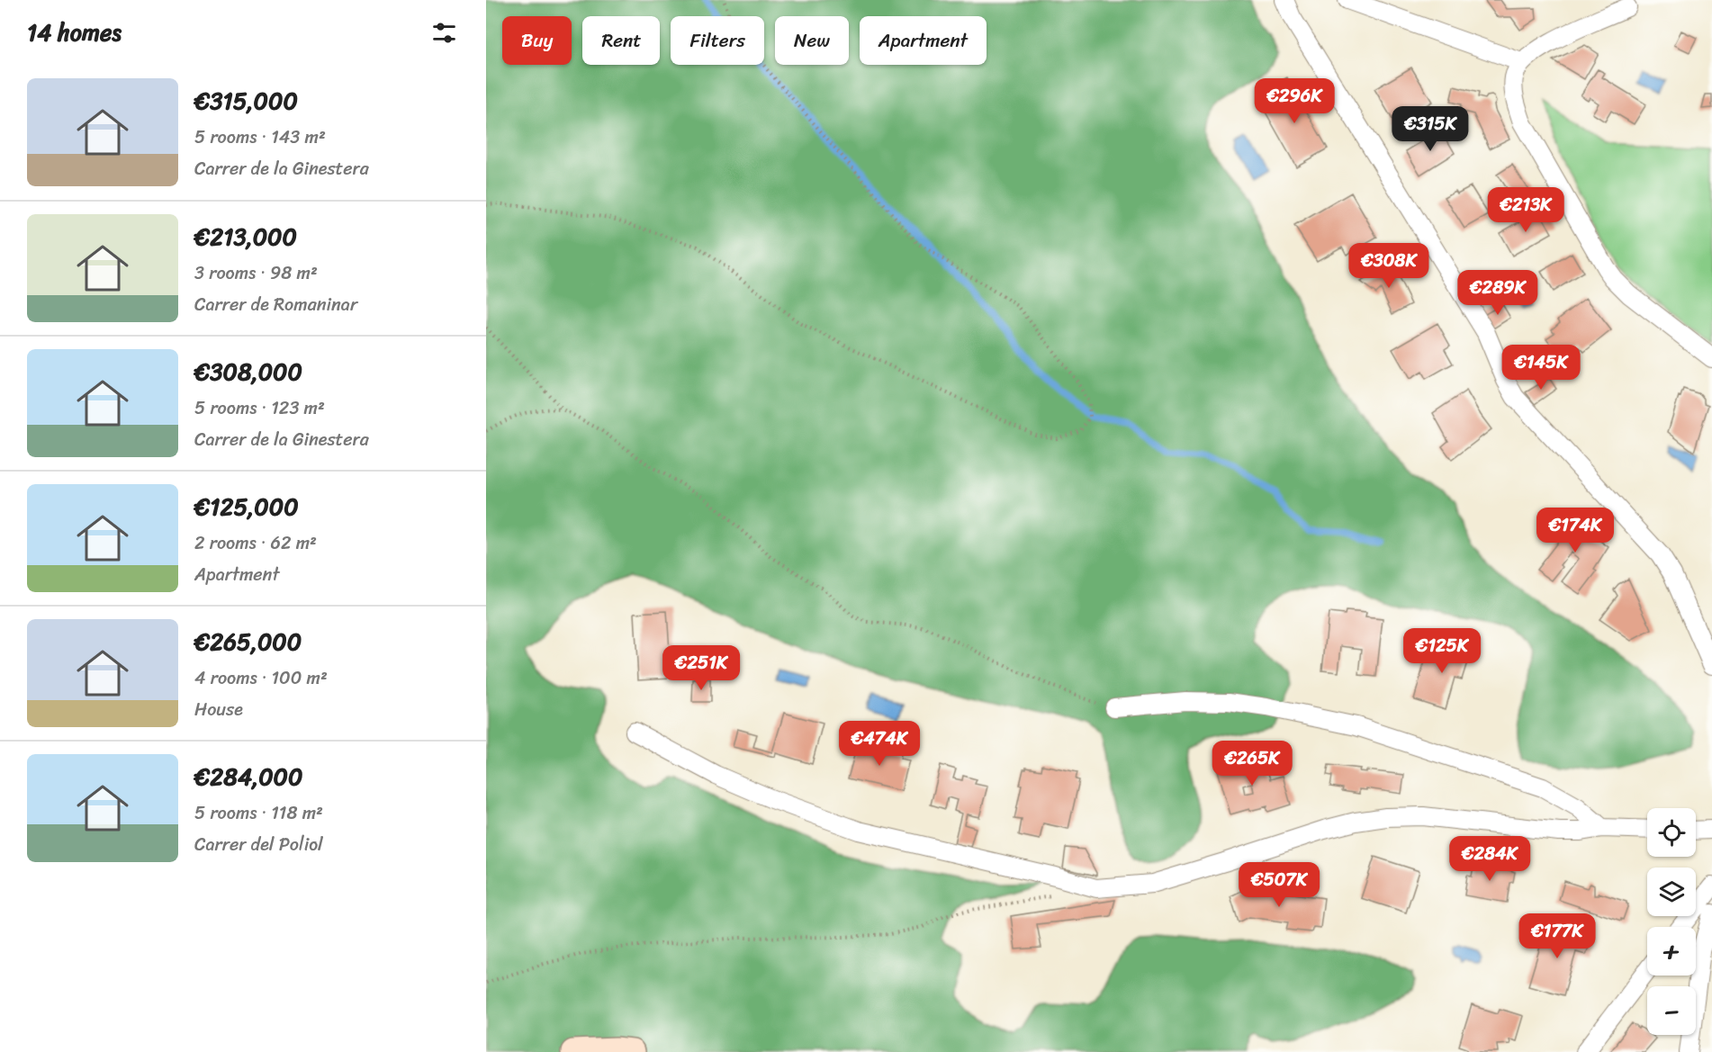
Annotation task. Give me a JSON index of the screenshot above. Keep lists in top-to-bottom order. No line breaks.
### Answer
{"page":{"heading":"14 homes","chip":["Buy","Rent","Filters","New","Apartment"],"list":[{"name":"€315,000","note":"5 rooms · 143 m² · Carrer de la Ginestera"},{"name":"€213,000","note":"3 rooms · 98 m² · Carrer de Romaninar"},{"name":"€308,000","note":"5 rooms · 123 m² · Carrer de la Ginestera"},{"name":"€125,000","note":"2 rooms · 62 m² · Apartment"},{"name":"€265,000","note":"4 rooms · 100 m² · House"},{"name":"€284,000","note":"5 rooms · 118 m² · Carrer del Poliol"}],"price":["€296K","€315K","€213K","€308K","€289K","€145K","€174K","€125K","€251K","€474K","€265K","€284K","€507K","€177K"],"map_buttons":["+","−"]}}
